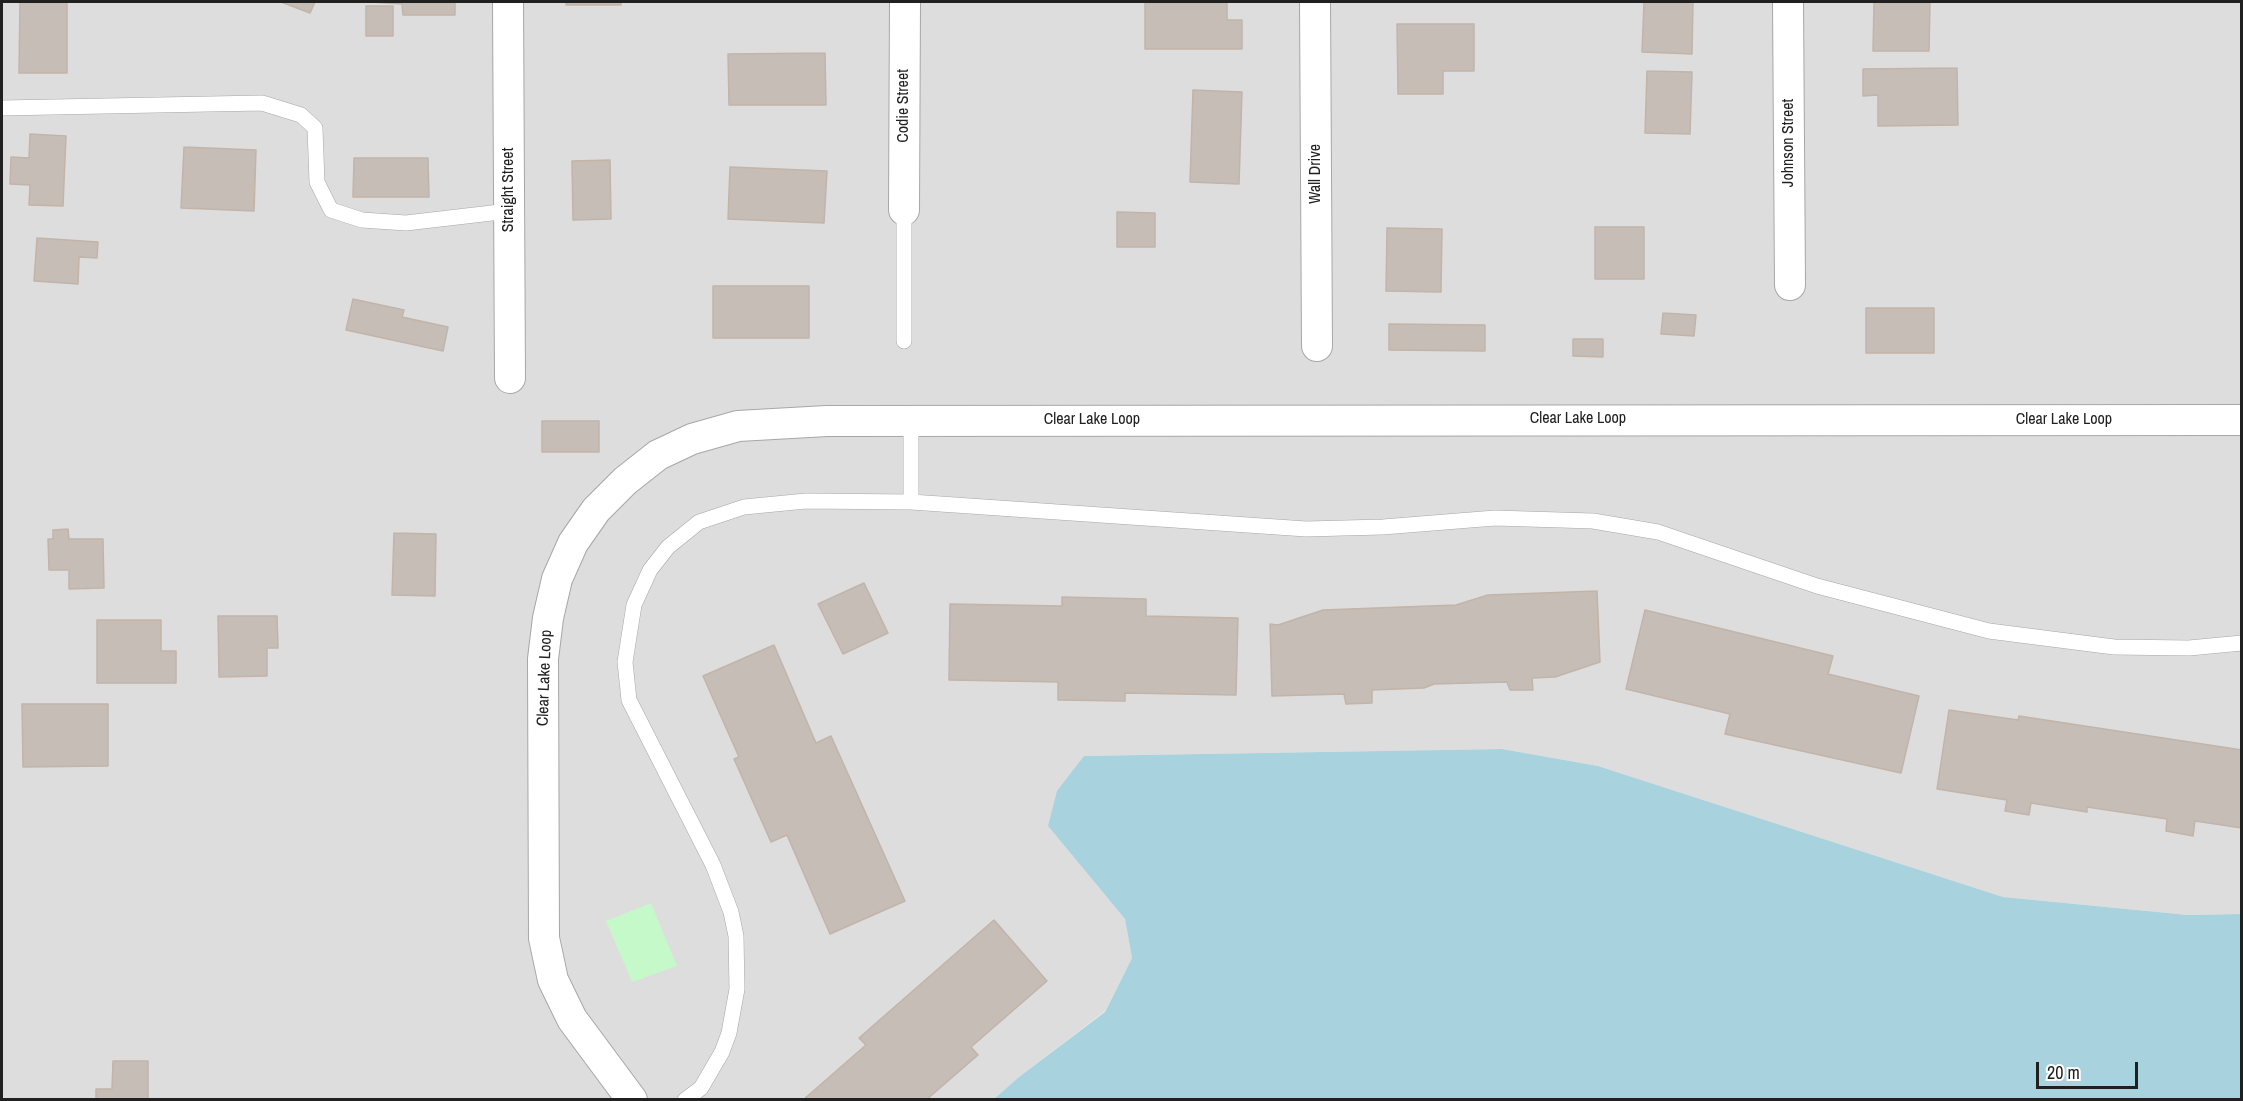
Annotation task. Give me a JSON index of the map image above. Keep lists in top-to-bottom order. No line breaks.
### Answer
{"streets":{"street":["Codie Street","Johnson Street","Wall Drive","Straight Street","Clear Lake Loop"]},"scale_bar":"20 m"}
